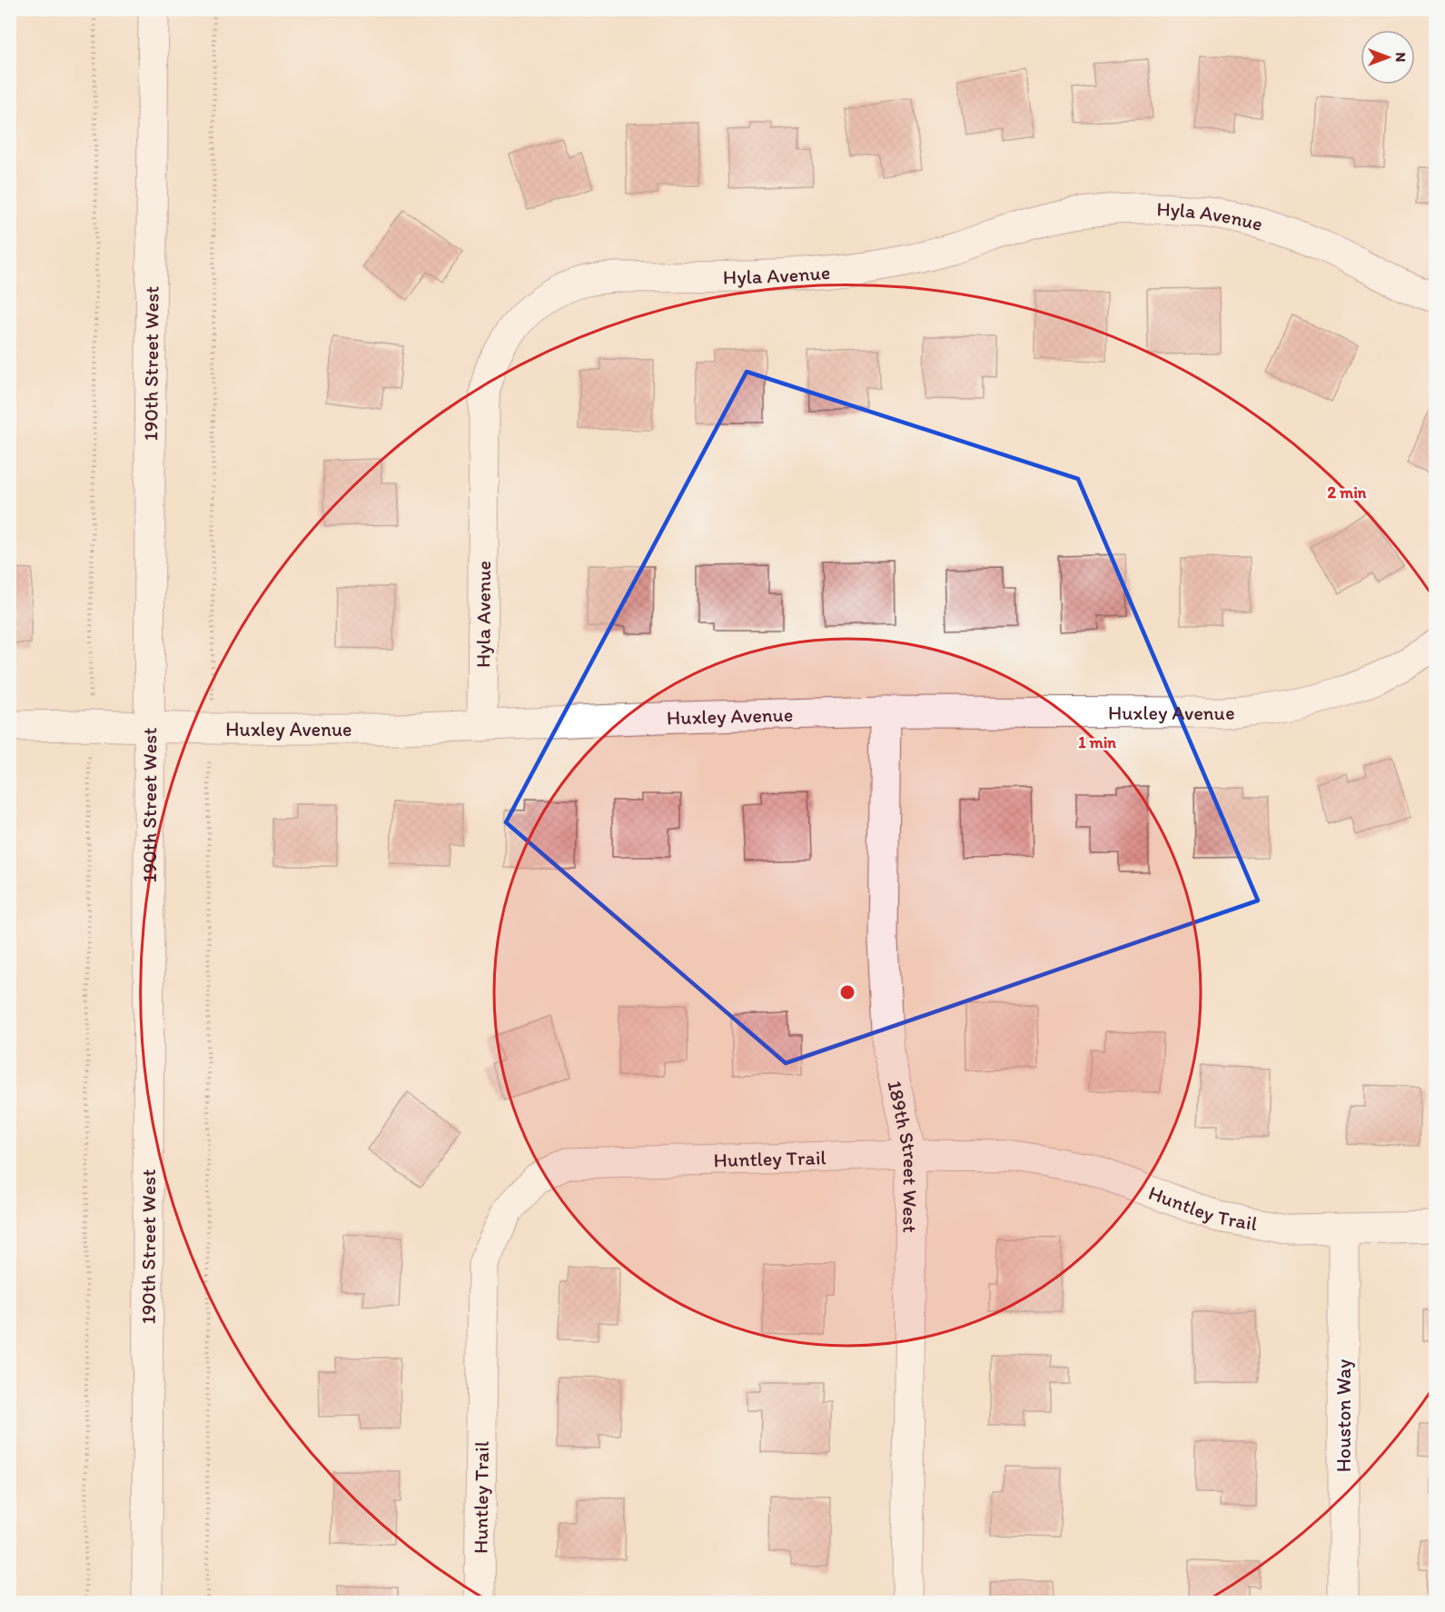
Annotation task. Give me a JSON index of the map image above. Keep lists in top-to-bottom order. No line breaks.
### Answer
{"streets":{"street":["Hyla Avenue","190th Street West","Huxley Avenue","189th Street West","Huntley Trail","Houston Way"]},"crossings":[["Hyla Avenue","Huxley Avenue"],["190th Street West","Huxley Avenue"],["Huxley Avenue","189th Street West"],["189th Street West","Huntley Trail"],["Huntley Trail","Houston Way"]],"north":"right","rings":["2 min","1 min"]}
